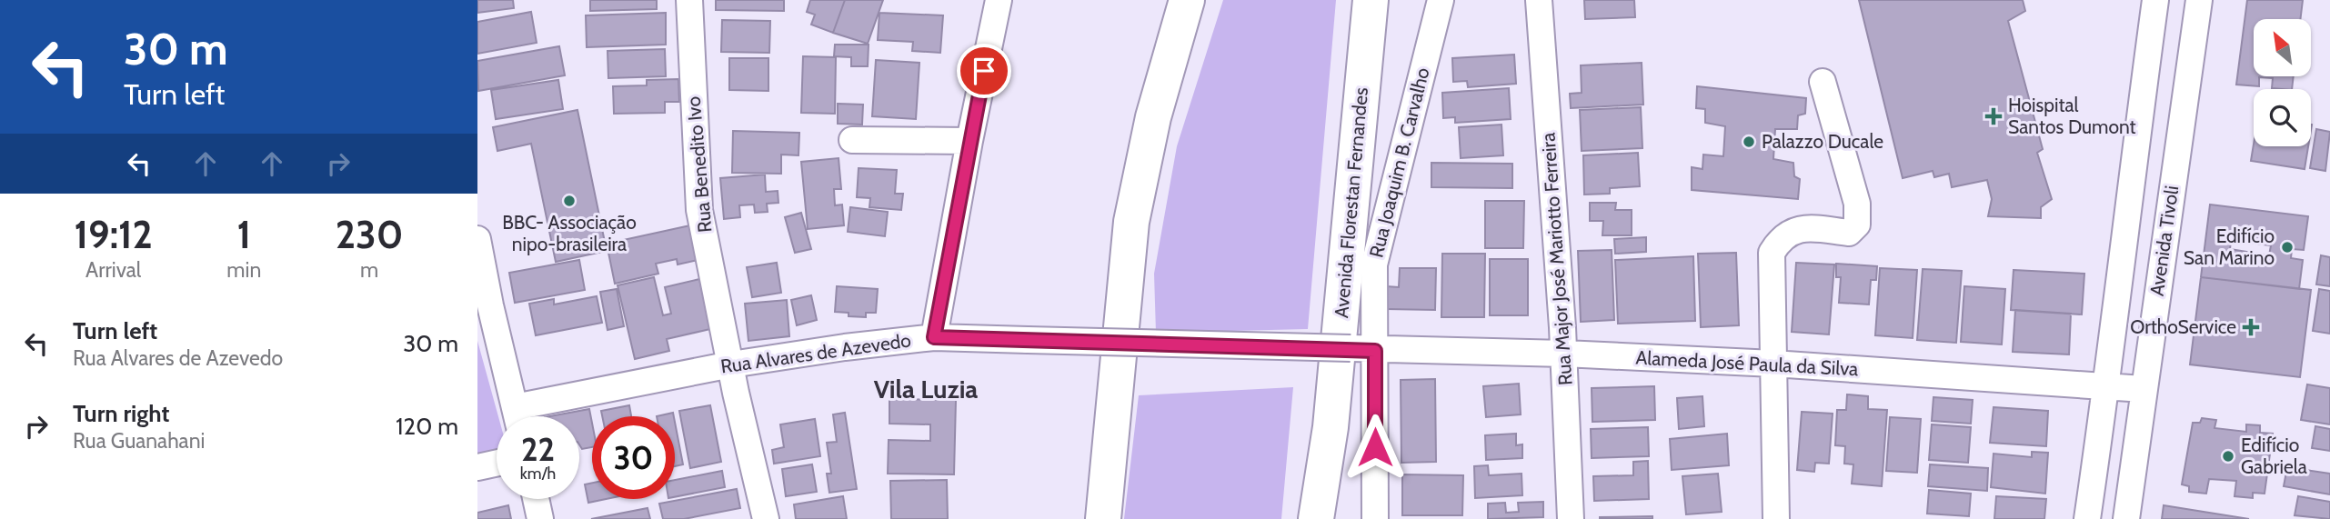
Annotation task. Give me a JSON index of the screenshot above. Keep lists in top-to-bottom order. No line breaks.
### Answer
{"streets":{"highway":["Avenida Florestan Fernandes"],"street":["Rua Joaquim B. Carvalho","Rua Benedito Ivo","Avenida Tivoli","Rua Major José Mariotto Ferreira","Rua Alvares de Azevedo","Alameda José Paula da Silva"]},"crossings":[["Rua Joaquim B. Carvalho","Rua Alvares de Azevedo"],["Rua Joaquim B. Carvalho","Alameda José Paula da Silva"],["Rua Benedito Ivo","Rua Alvares de Azevedo"],["Avenida Tivoli","Alameda José Paula da Silva"],["Rua Major José Mariotto Ferreira","Alameda José Paula da Silva"],["Rua Alvares de Azevedo","Alameda José Paula da Silva"]],"districts":["Vila Luzia"],"places":{"health":["Hoispital Santos Dumont","OrthoService"],"other":["Palazzo Ducale","BBC- Associação nipo-brasileira","Edifício San Marino","Edifício Gabriela"]},"north":"top left","page":{"turn":["30 m","Turn left"],"eta":["19:12","Arrival","1","min","230","m"],"list":[{"name":"Turn left","note":"Rua Alvares de Azevedo","value":"30 m"},{"name":"Turn right","note":"Rua Guanahani","value":"120 m"}],"speed":"22 km/h","limit":"30"}}
